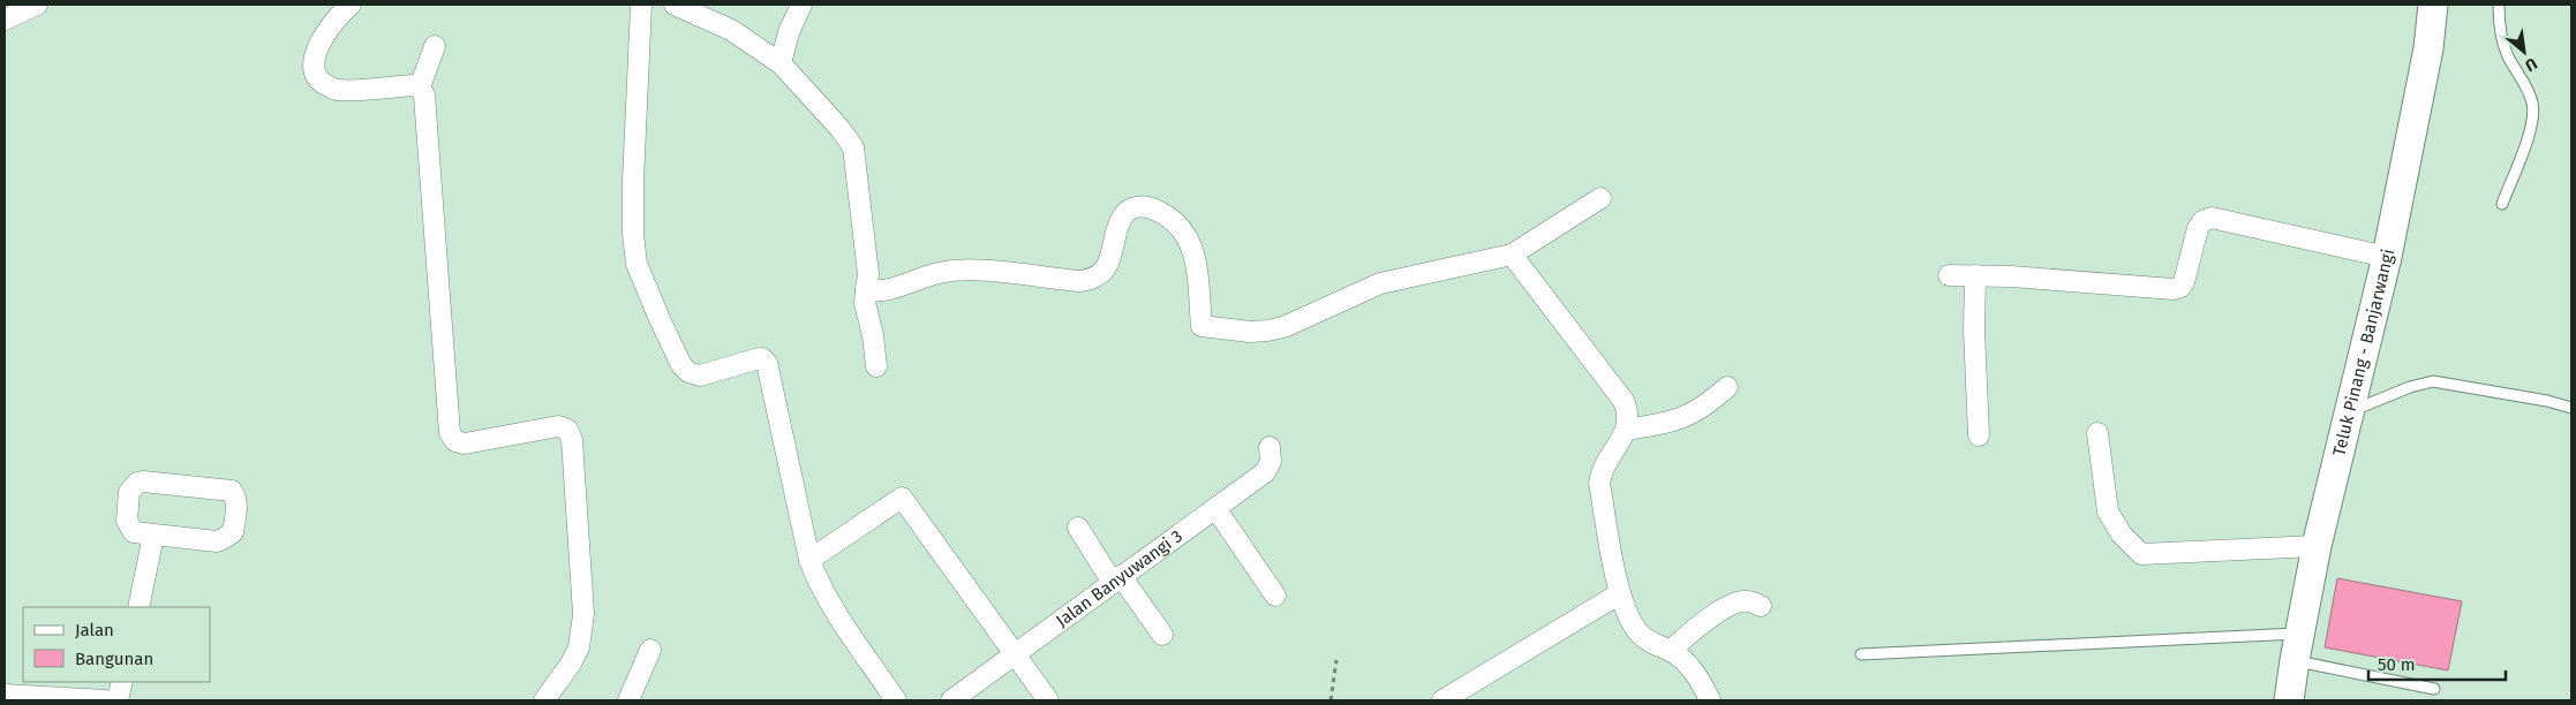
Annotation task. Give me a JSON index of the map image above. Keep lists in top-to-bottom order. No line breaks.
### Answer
{"streets":{"main road":["Teluk Pinang - Banjarwangi"],"street":["Jalan Banyuwangi 3"]},"legend":["Jalan","Bangunan"],"scale_bar":"50 m","north":"bottom right"}
